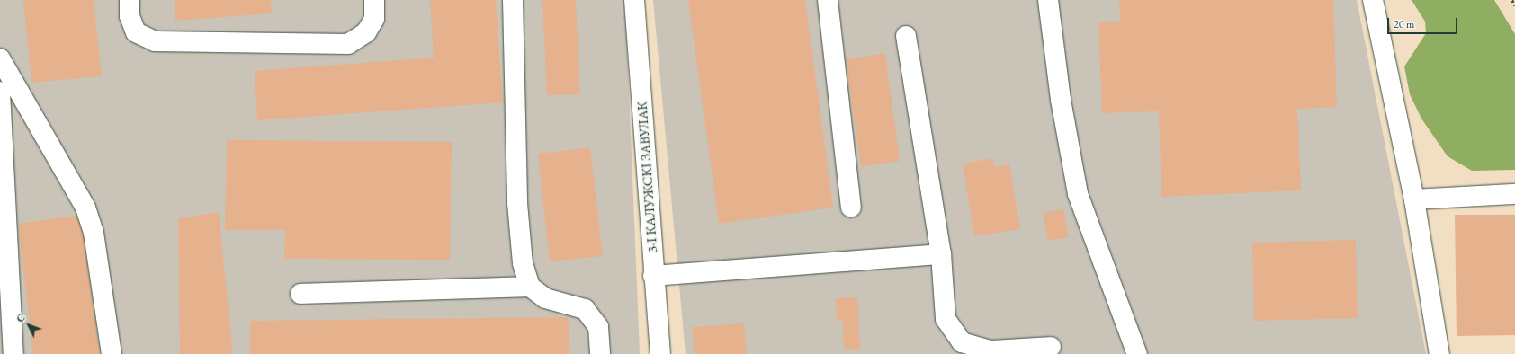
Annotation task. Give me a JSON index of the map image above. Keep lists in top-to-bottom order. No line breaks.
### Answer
{"streets":{"street":["3-І КАЛУЖСКІ ЗАВУЛАК"]},"scale_bar":"20 m","north":"top left"}
